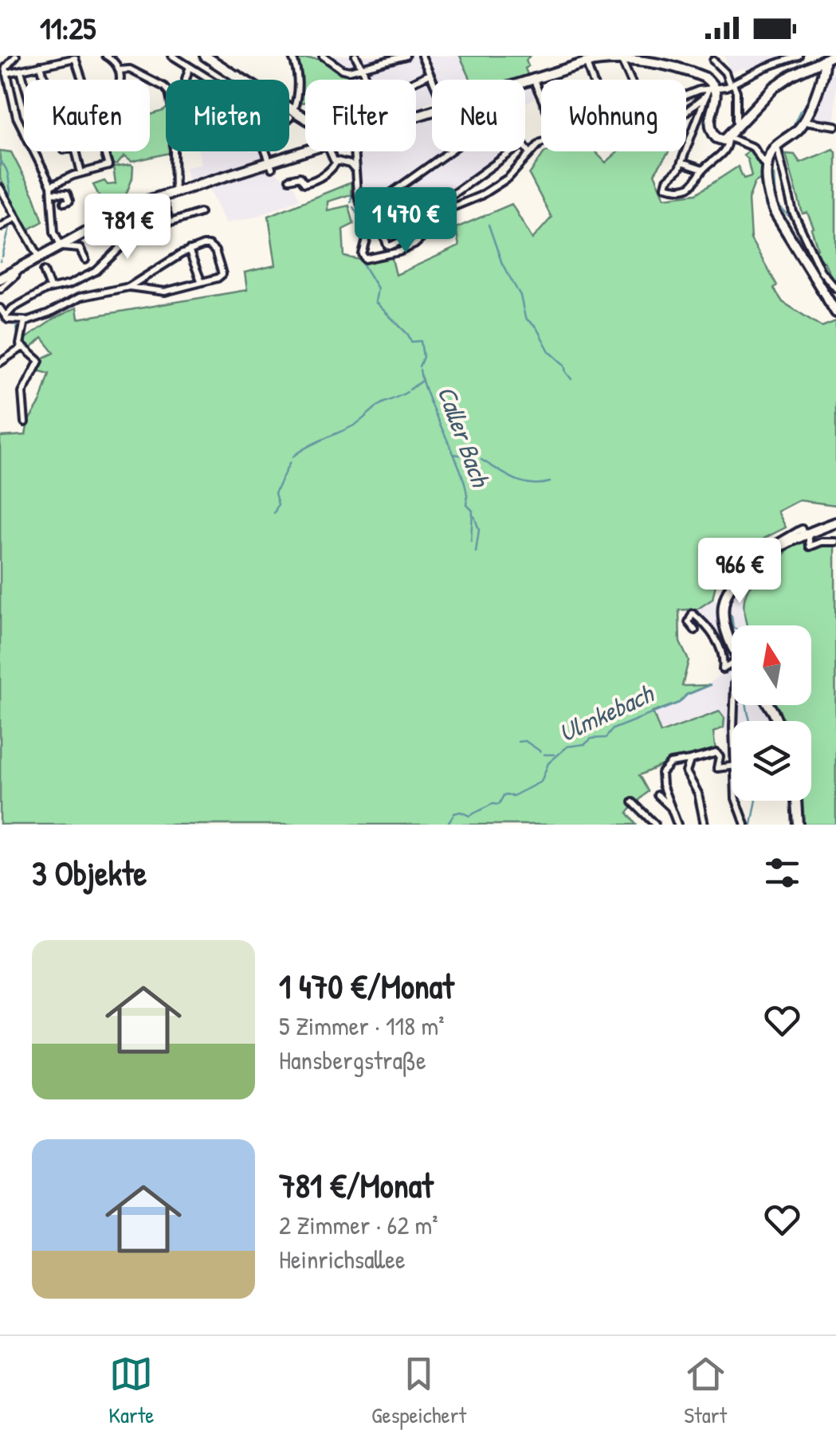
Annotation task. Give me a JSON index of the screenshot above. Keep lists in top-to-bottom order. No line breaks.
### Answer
{"water":["Caller Bach","Ulmkebach"],"north":"top","page":{"status":"11:25","chip":["Kaufen","Mieten","Filter","Neu","Wohnung"],"price":["1 470 €","781 €","966 €"],"heading":"3 Objekte","list":[{"name":"1 470 €/Monat","note":"5 Zimmer · 118 m² · Hansbergstraße"},{"name":"781 €/Monat","note":"2 Zimmer · 62 m² · Heinrichsallee"}],"tabs":["Karte","Gespeichert","Start"]}}
